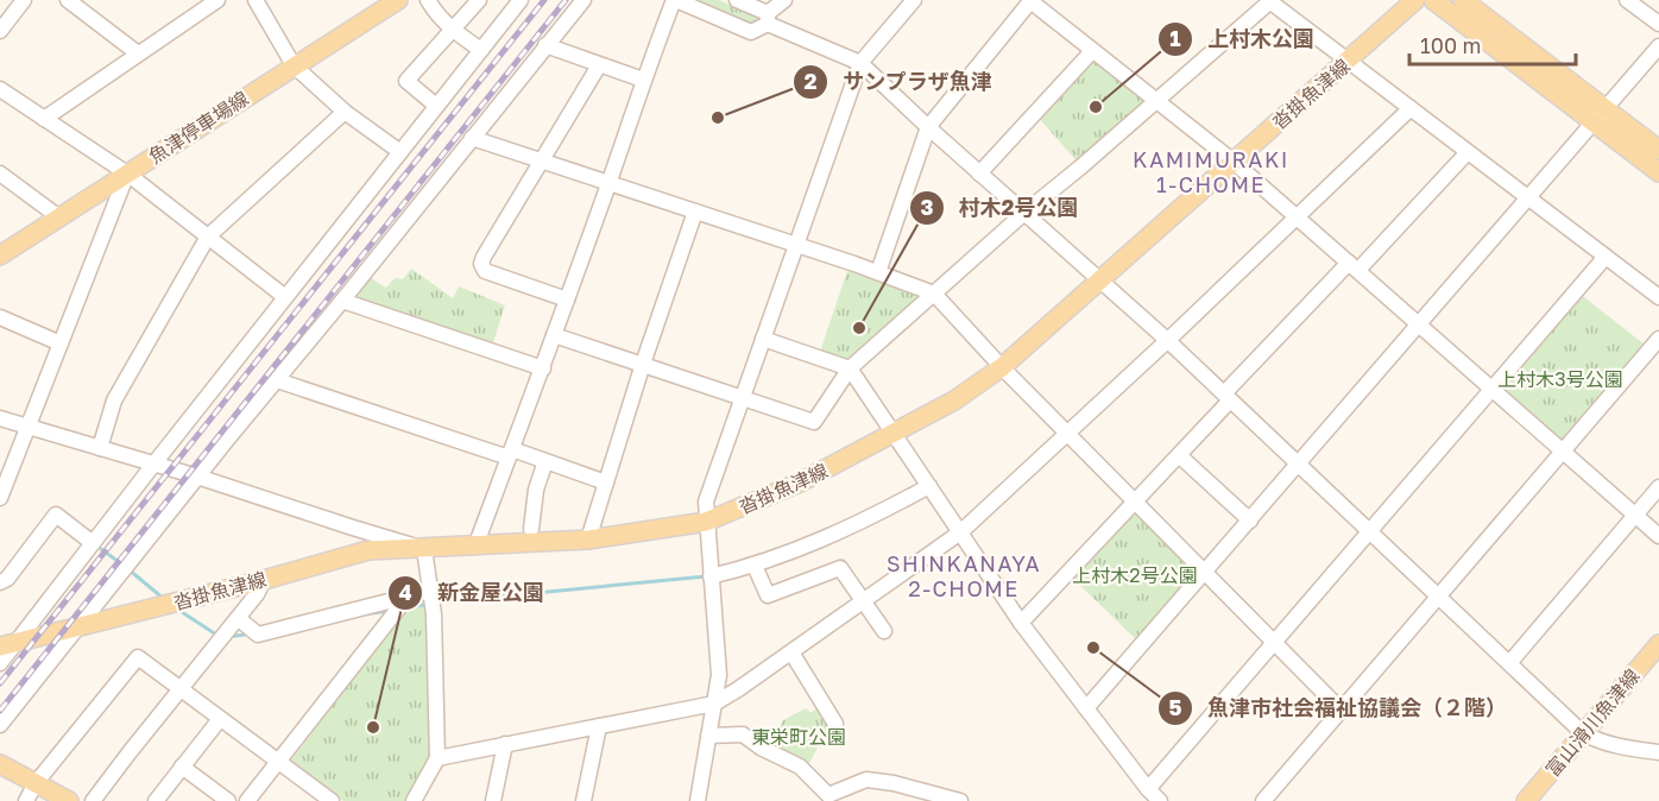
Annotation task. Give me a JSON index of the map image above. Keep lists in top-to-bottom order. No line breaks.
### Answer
{"streets":{"main road":["沓掛魚津線","魚津停車場線","富山滑川魚津線"]},"districts":["KAMIMURAKI 1-CHOME","SHINKANAYA 2-CHOME"],"parks":["上村木3号公園","上村木2号公園","東栄町公園"],"places":["上村木公園","サンプラザ魚津","村木2号公園","魚津市社会福祉協議会（２階）","新金屋公園"],"scale_bar":"100 m"}
